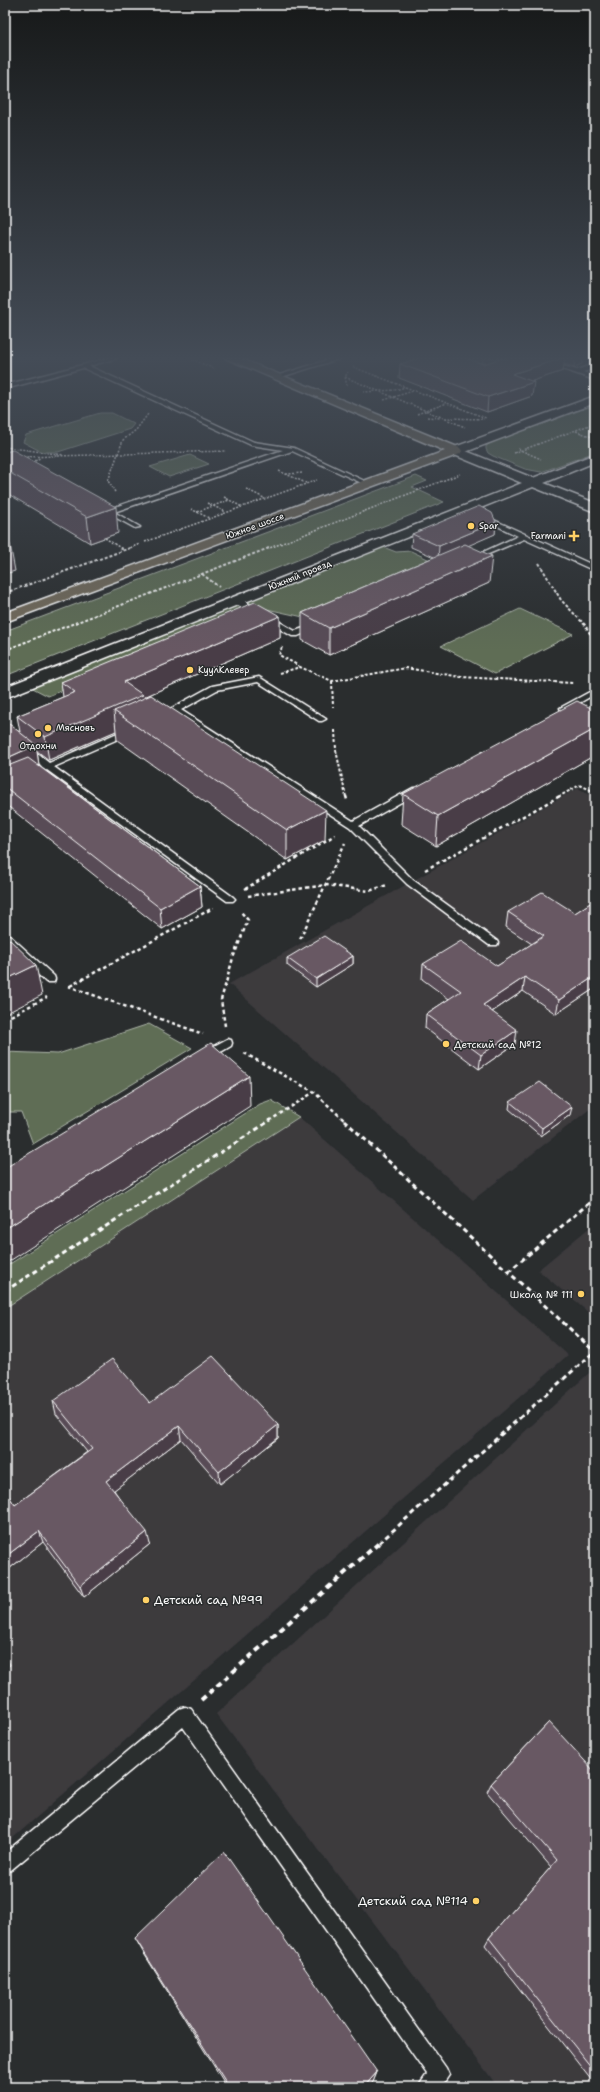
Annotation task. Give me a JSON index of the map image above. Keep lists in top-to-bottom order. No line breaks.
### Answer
{"streets":{"main road":["Южное шоссе"],"street":["Южный проезд"]},"places":{"other":["Spar","КуулКлевер","Мясновъ","Отдохни","Детский сад №12","Школа № 111","Детский сад №99","Детский сад №114"],"health":["Farmani"]}}
